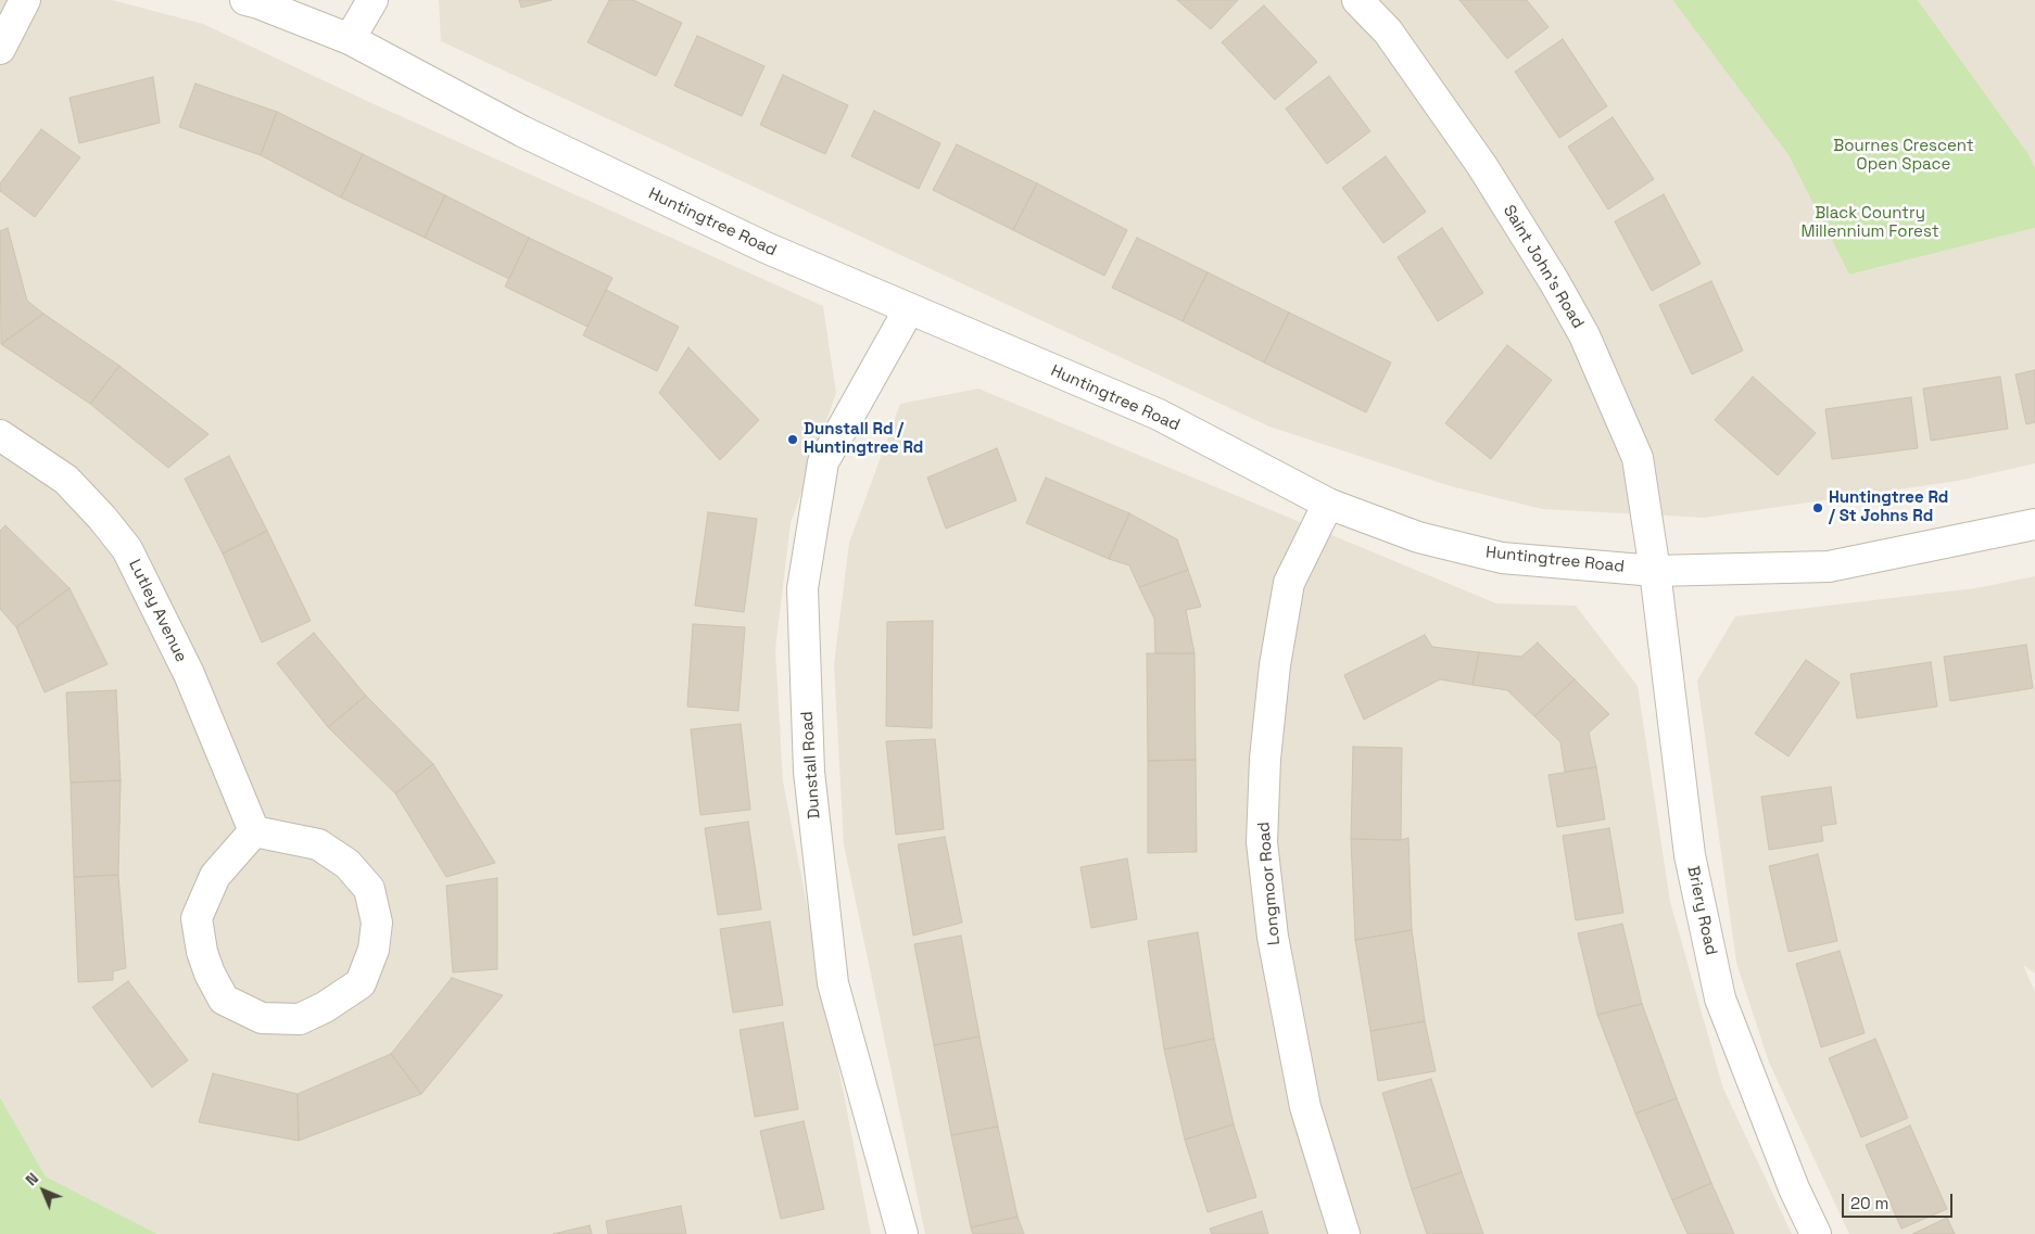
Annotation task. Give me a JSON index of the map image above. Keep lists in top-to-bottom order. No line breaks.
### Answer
{"streets":{"street":["Huntingtree Road","Saint John's Road","Lutley Avenue","Dunstall Road","Longmoor Road","Briery Road"]},"crossings":[["Huntingtree Road","Saint John's Road"],["Huntingtree Road","Dunstall Road"],["Huntingtree Road","Longmoor Road"],["Huntingtree Road","Briery Road"],["Saint John's Road","Briery Road"]],"parks":["Bournes Crescent Open Space","Black Country Millennium Forest"],"places":["Dunstall Rd / Huntingtree Rd","Huntingtree Rd / St Johns Rd"],"scale_bar":"20 m","north":"top left"}
